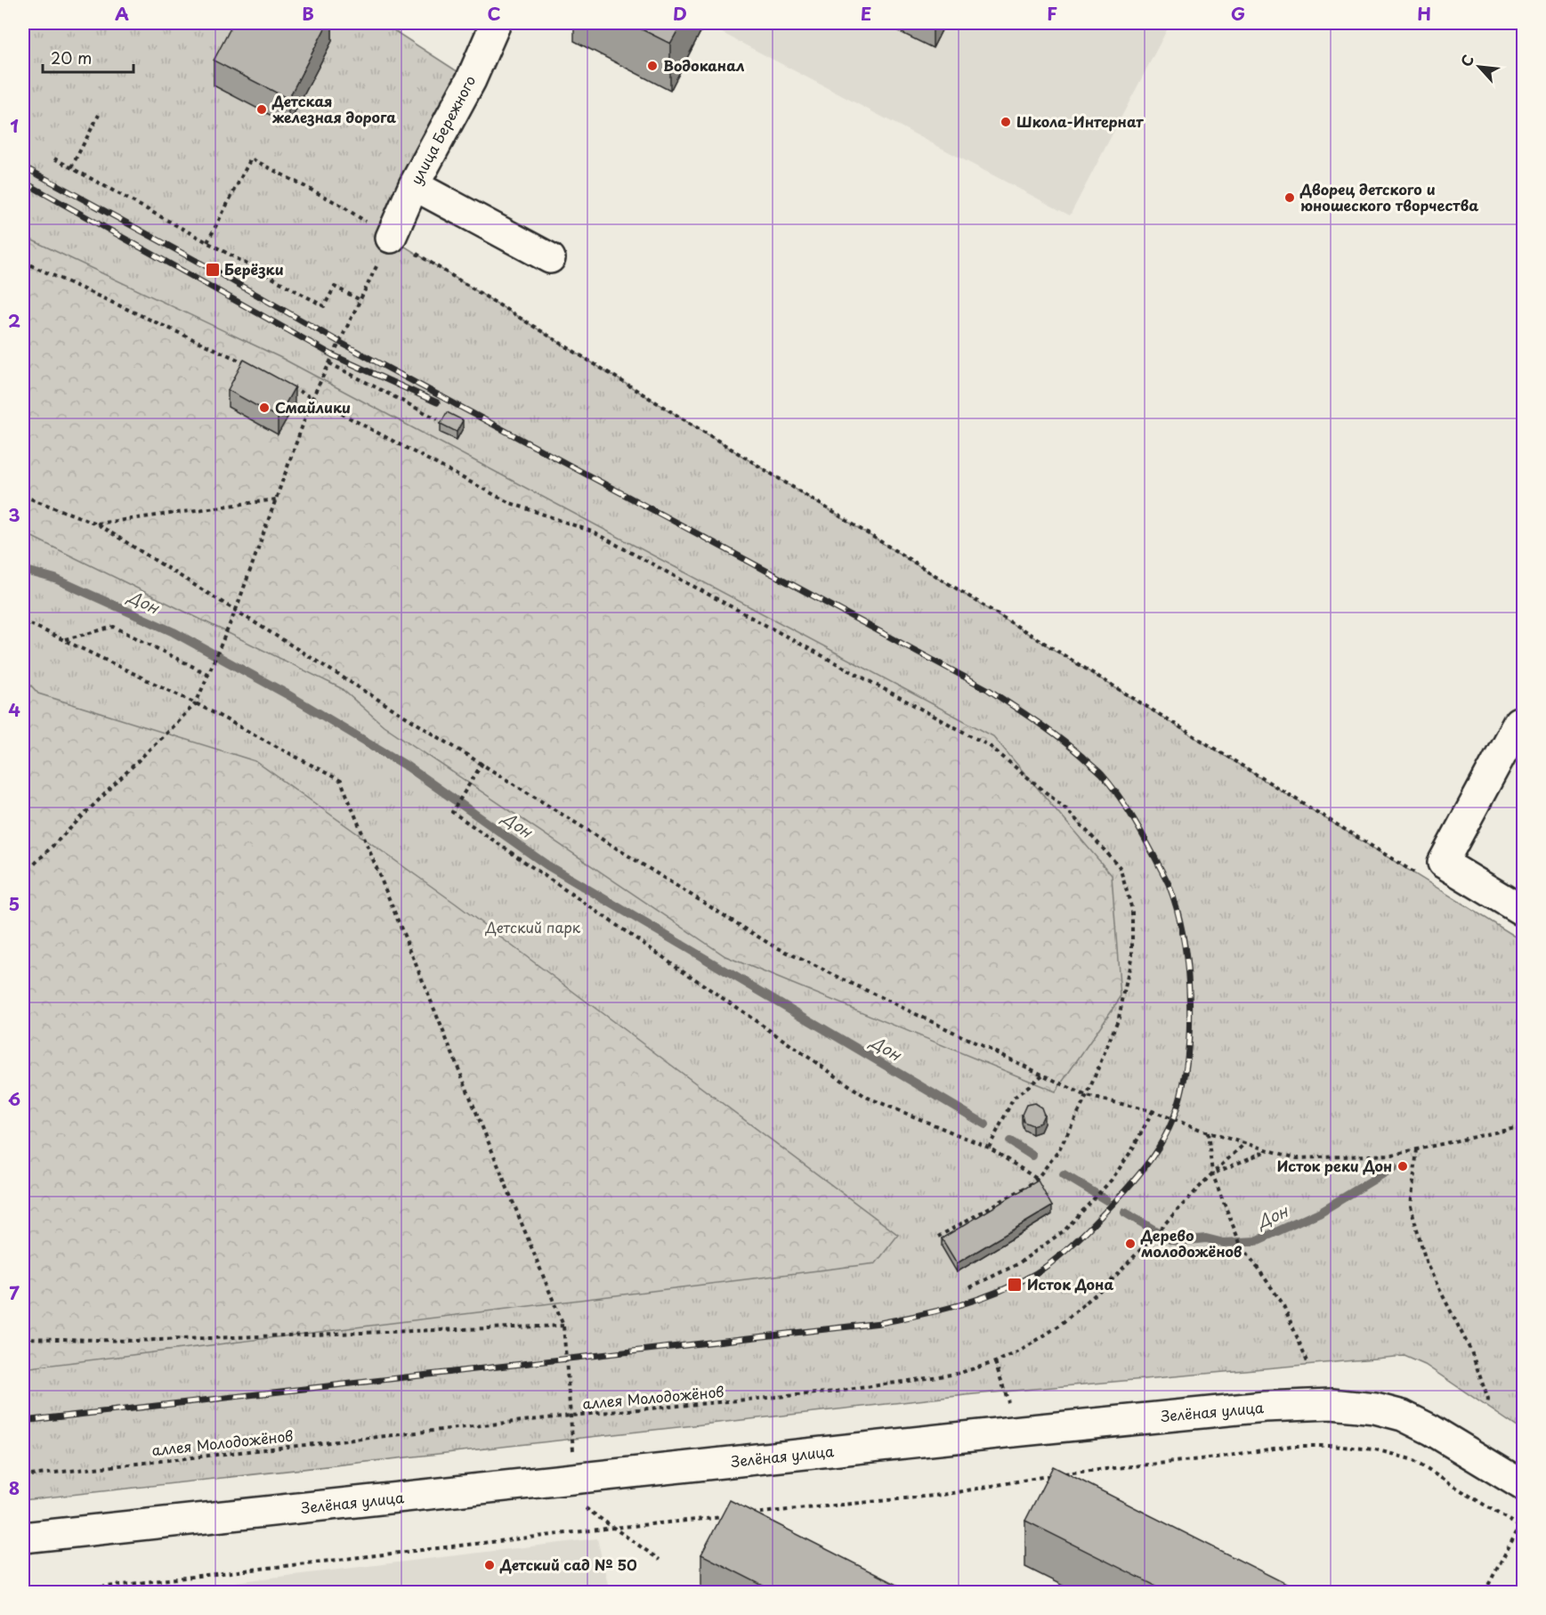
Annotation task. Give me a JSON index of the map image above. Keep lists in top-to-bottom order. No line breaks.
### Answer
{"streets":{"street":["улица Бережного","Зелёная улица"],"path":["аллея Молодожёнов"]},"water":["Дон"],"parks":["Детский парк"],"places":{"other":["Водоканал","Детская железная дорога","Школа-Интернат","Дворец детского и юношеского творчества","Смайлики","Исток реки Дон","Дерево молодожёнов","Детский сад № 50"],"transit":["Берёзки","Исток Дона"]},"scale_bar":"20 m","north":"top left","grid":{"columns":["A","B","C","D","E","F","G","H"],"rows":["1","2","3","4","5","6","7","8"]}}
